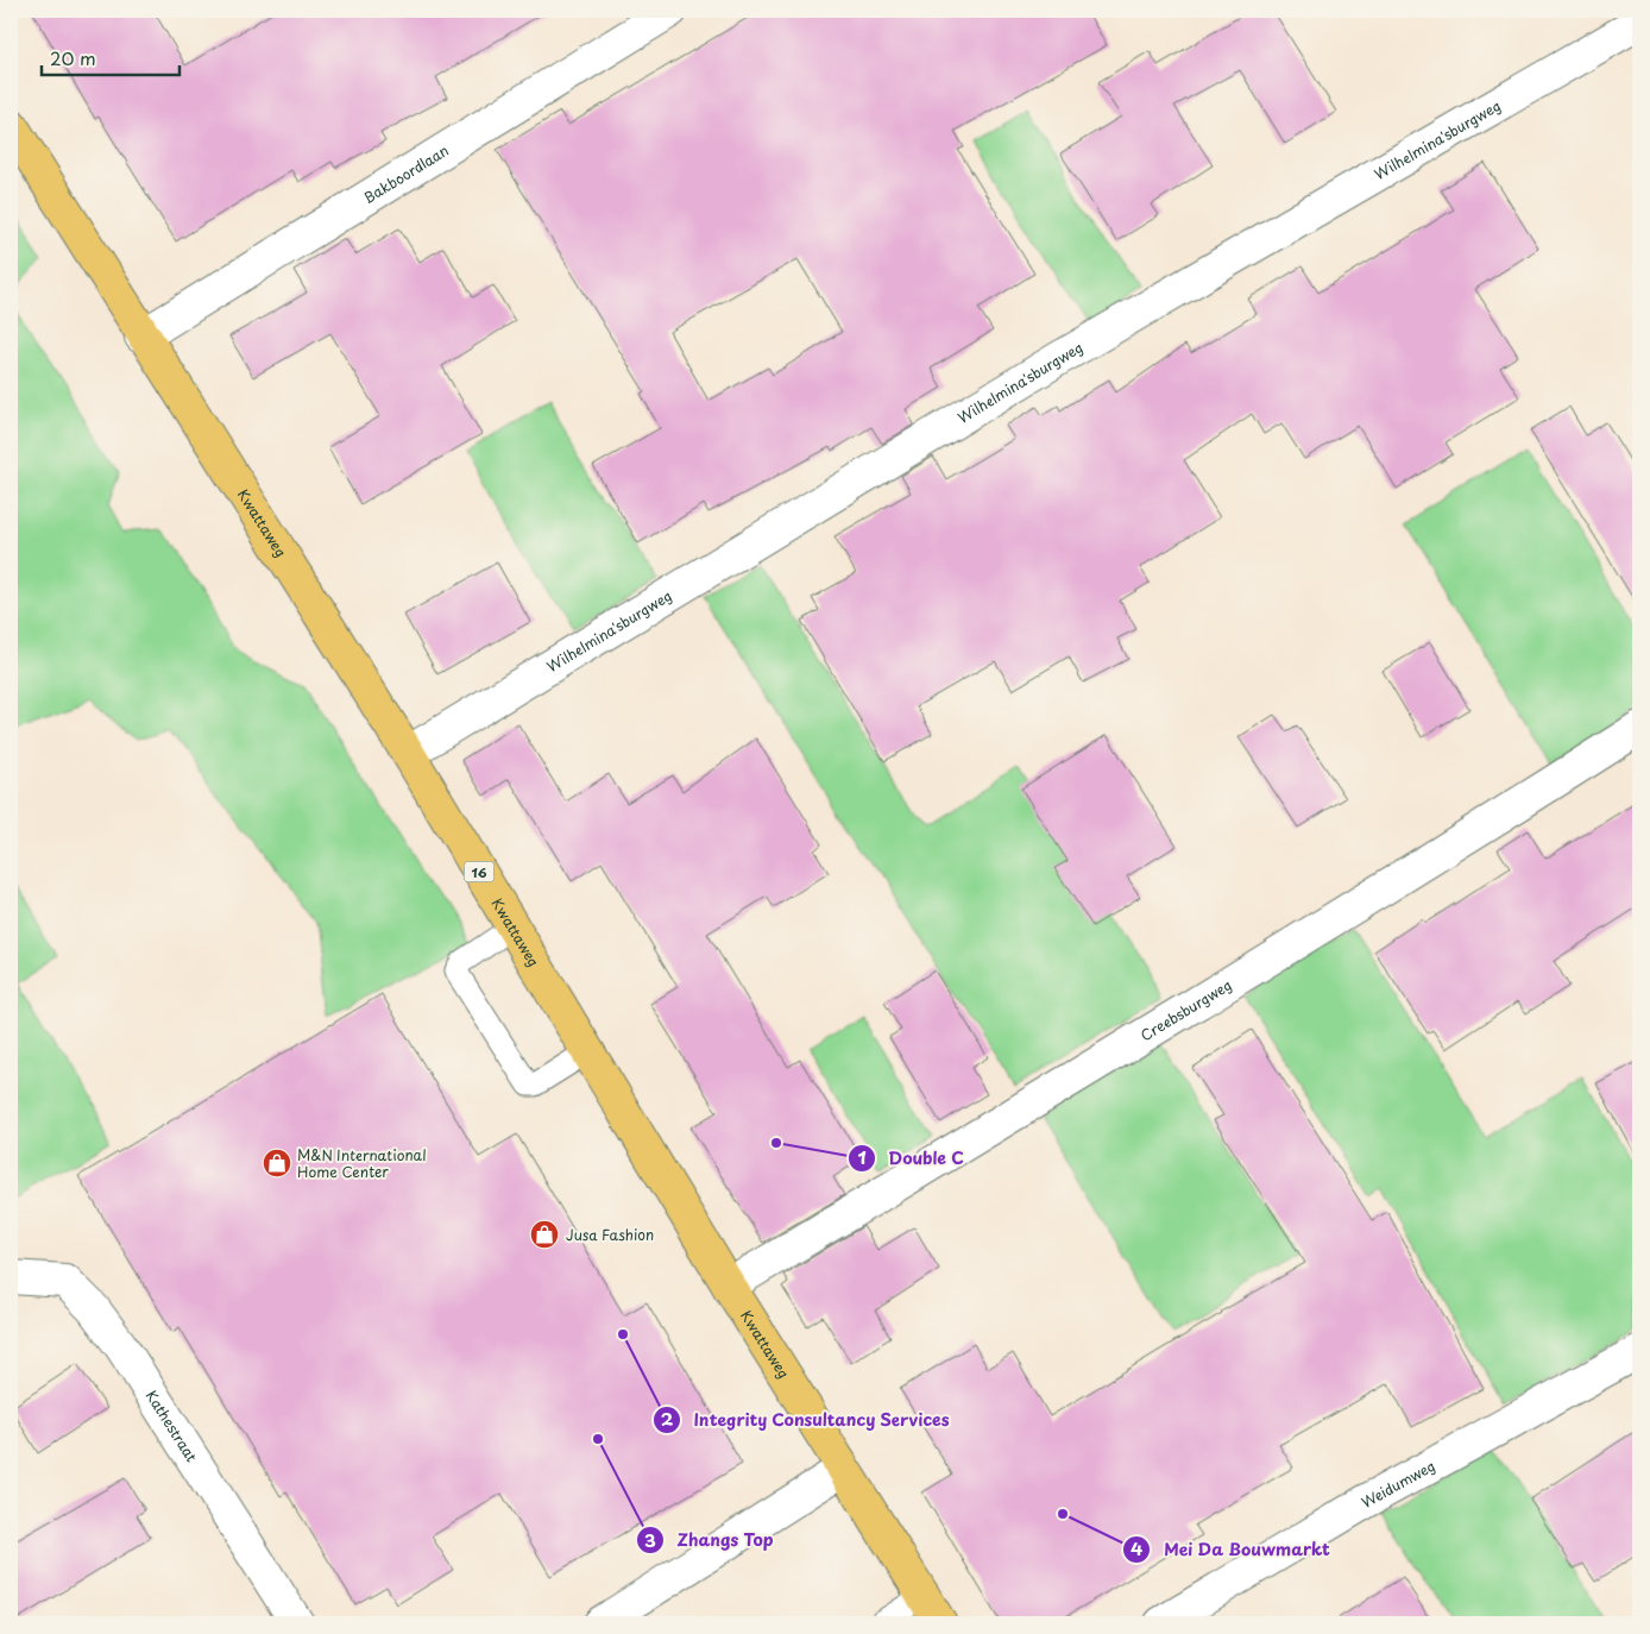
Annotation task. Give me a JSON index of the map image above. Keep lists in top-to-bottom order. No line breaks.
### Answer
{"streets":{"main road":["Kwattaweg","16"],"street":["Wilhelmina'sburgweg","Bakboordlaan","Creebsburgweg","Kathestraat","Weidumweg"]},"crossings":[["Wilhelmina'sburgweg","Kwattaweg"],["Bakboordlaan","Kwattaweg"],["Kwattaweg","Creebsburgweg"]],"places":{"other":["Double C","Integrity Consultancy Services","Zhangs Top","Mei Da Bouwmarkt"],"shop":["M&N International Home Center","Jusa Fashion"]},"scale_bar":"20 m"}
